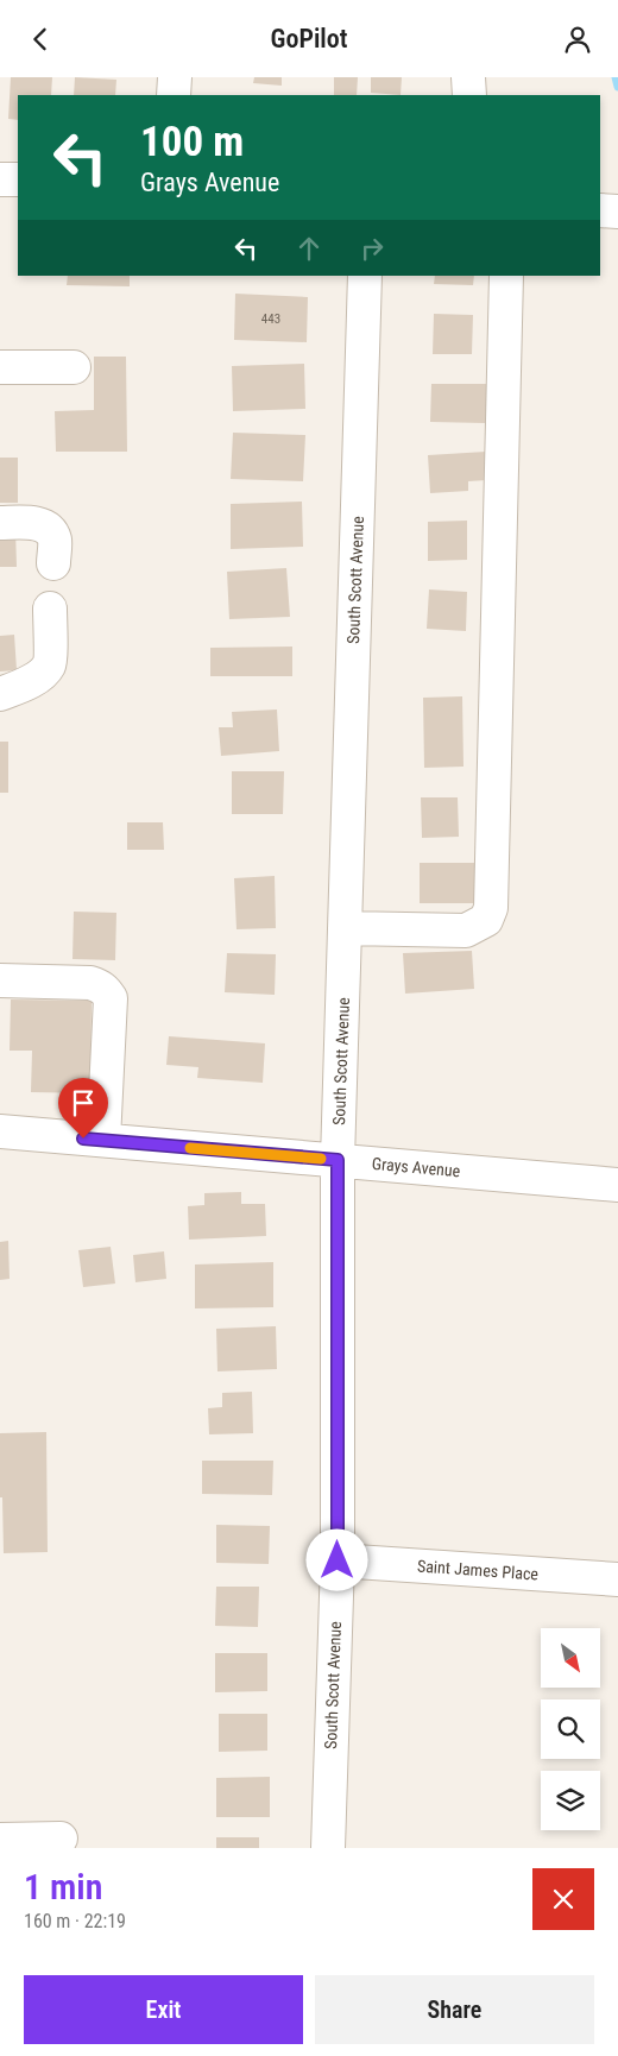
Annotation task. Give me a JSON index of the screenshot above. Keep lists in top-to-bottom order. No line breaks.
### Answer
{"streets":{"street":["South Scott Avenue","Grays Avenue","Saint James Place"]},"crossings":[["South Scott Avenue","Grays Avenue"],["South Scott Avenue","Saint James Place"]],"house_numbers":["443"],"north":"bottom right","page":{"header":"GoPilot","turn":["100 m","Grays Avenue"],"heading":["1 min","160 m · 22:19"],"buttons":["Exit","Share"]}}
